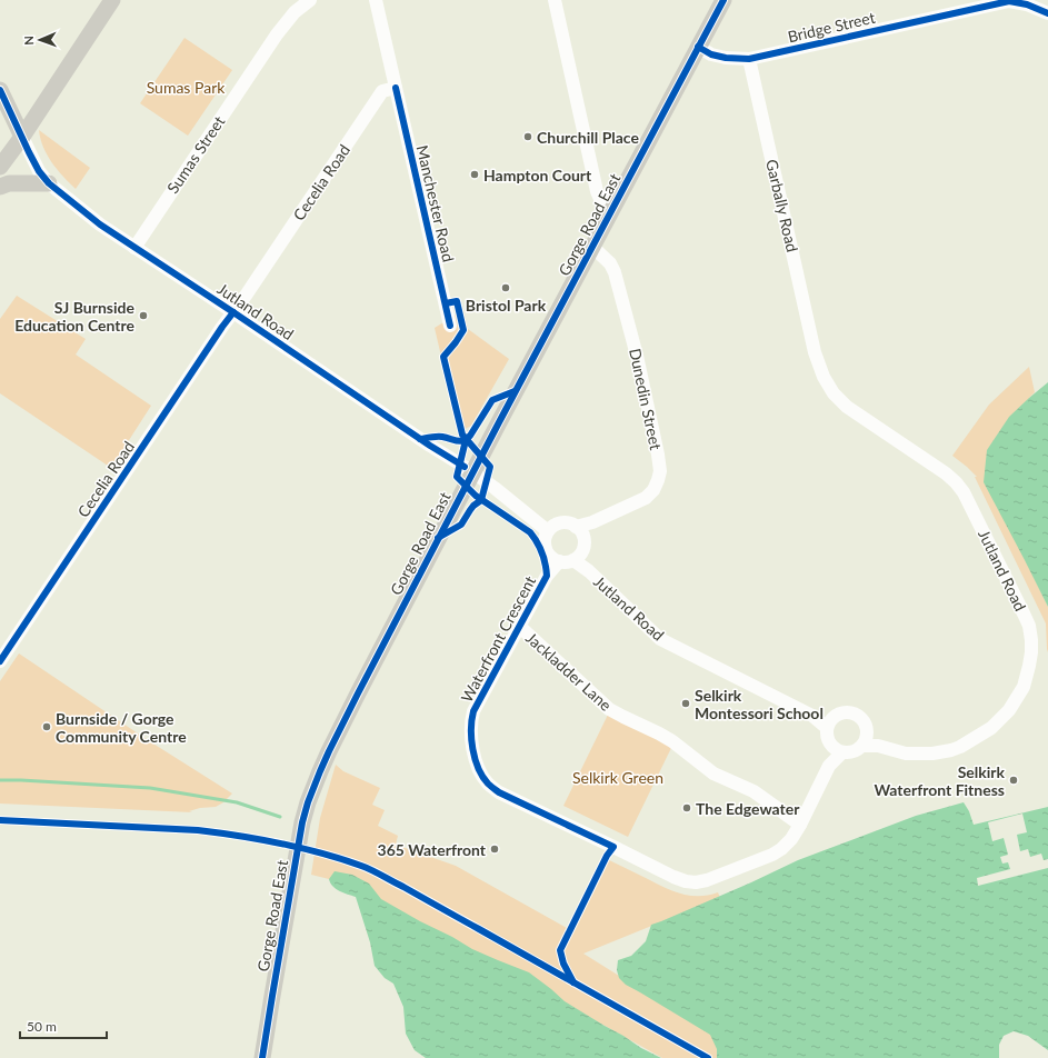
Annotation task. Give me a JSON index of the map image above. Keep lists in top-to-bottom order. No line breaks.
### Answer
{"streets":{"main road":["Gorge Road East"],"street":["Bridge Street","Sumas Street","Cecelia Road","Manchester Road","Garbally Road","Jutland Road","Dunedin Street","Waterfront Crescent","Jackladder Lane"]},"crossings":[["Bridge Street","Garbally Road"],["Bridge Street","Gorge Road East"],["Sumas Street","Jutland Road"],["Cecelia Road","Manchester Road"],["Cecelia Road","Jutland Road"],["Garbally Road","Jutland Road"],["Gorge Road East","Jutland Road"],["Gorge Road East","Dunedin Street"],["Jutland Road","Dunedin Street"],["Jutland Road","Waterfront Crescent"],["Dunedin Street","Waterfront Crescent"],["Waterfront Crescent","Jackladder Lane"]],"parks":["Sumas Park","Selkirk Green"],"places":["Churchill Place","Hampton Court","Bristol Park","SJ Burnside Education Centre","Selkirk Montessori School","Burnside / Gorge Community Centre","Selkirk Waterfront Fitness","The Edgewater","365 Waterfront"],"scale_bar":"50 m","north":"left"}
